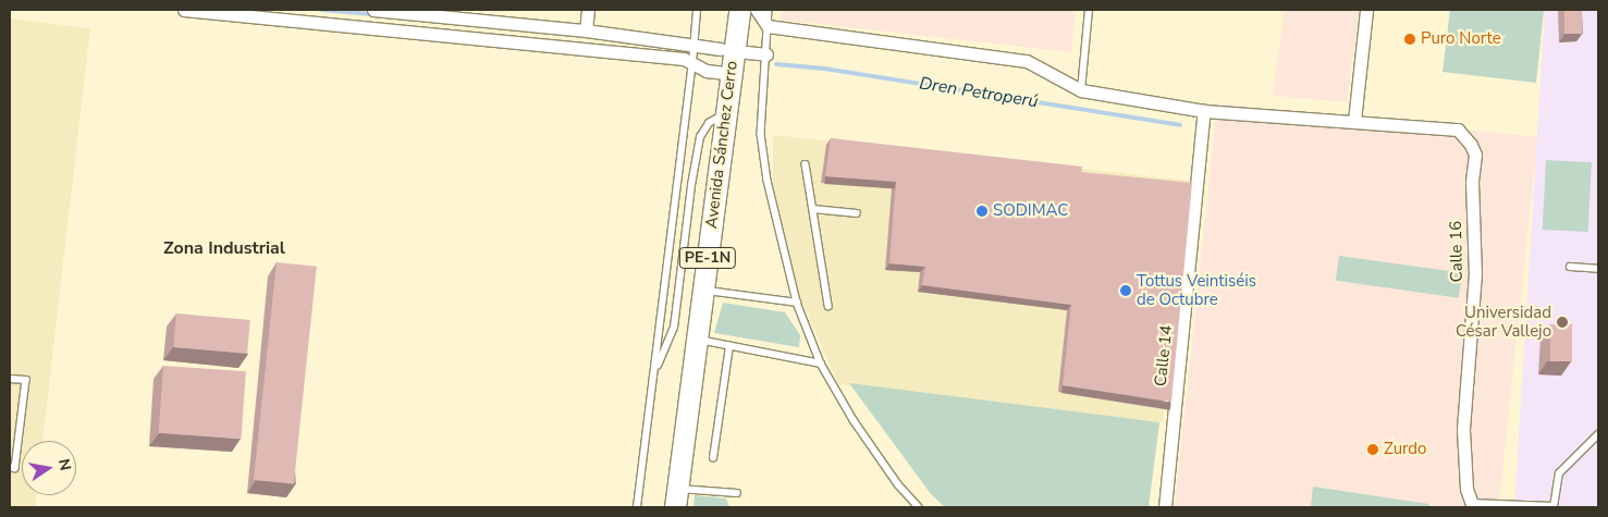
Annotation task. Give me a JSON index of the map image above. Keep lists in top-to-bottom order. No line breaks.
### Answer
{"streets":{"highway":["Avenida Sánchez Cerro","PE-1N"],"street":["Calle 16","Calle 14"]},"districts":["Zona Industrial"],"water":["Dren Petroperú"],"places":["Puro Norte","SODIMAC","Tottus Veintiséis de Octubre","Universidad César Vallejo","Zurdo"],"north":"right"}
